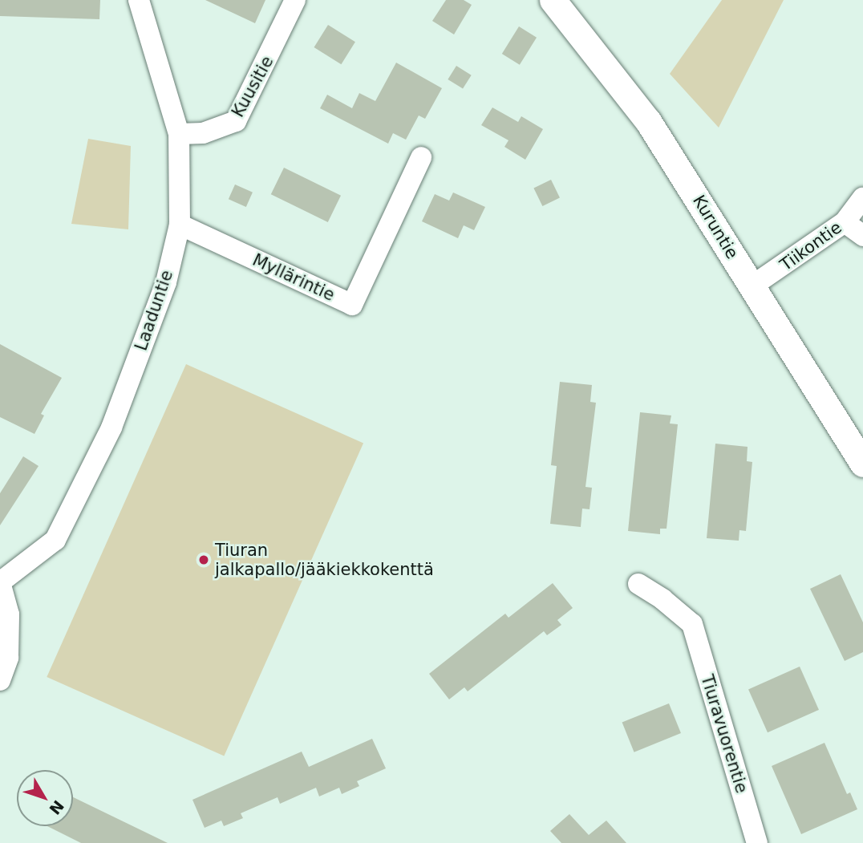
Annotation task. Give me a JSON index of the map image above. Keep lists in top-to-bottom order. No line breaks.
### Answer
{"streets":{"main road":["Kuruntie"],"street":["Kuusitie","Tiikontie","Myllärintie","Laaduntie","Tiuravuorentie"]},"crossings":[["Kuusitie","Laaduntie"],["Kuruntie","Tiikontie"],["Myllärintie","Laaduntie"]],"places":["Tiuran jalkapallo/jääkiekkokenttä"],"north":"bottom right"}
